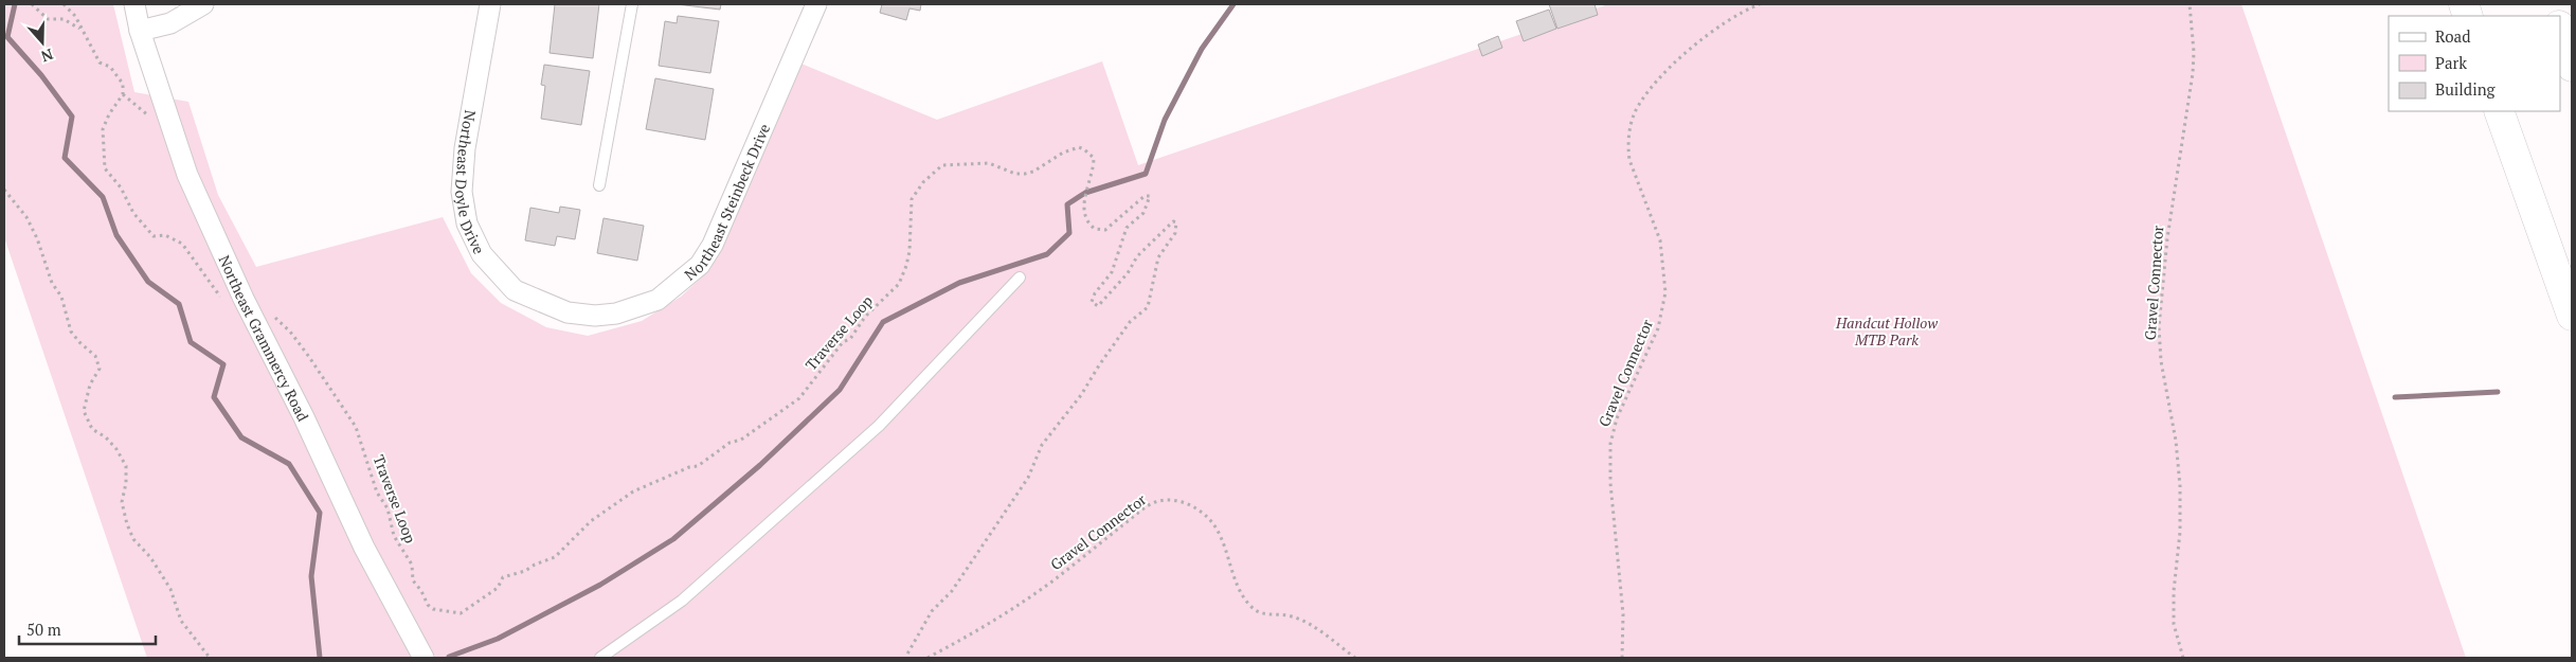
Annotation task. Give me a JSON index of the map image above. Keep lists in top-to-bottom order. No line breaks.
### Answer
{"streets":{"street":["Northeast Doyle Drive","Northeast Steinbeck Drive","Northeast Grammercy Road"],"path":["Gravel Connector","Traverse Loop"]},"crossings":[["Northeast Doyle Drive","Northeast Steinbeck Drive"],["Traverse Loop","Northeast Grammercy Road"]],"parks":["Handcut Hollow MTB Park"],"legend":["Road","Park","Building"],"scale_bar":"50 m","north":"bottom"}
